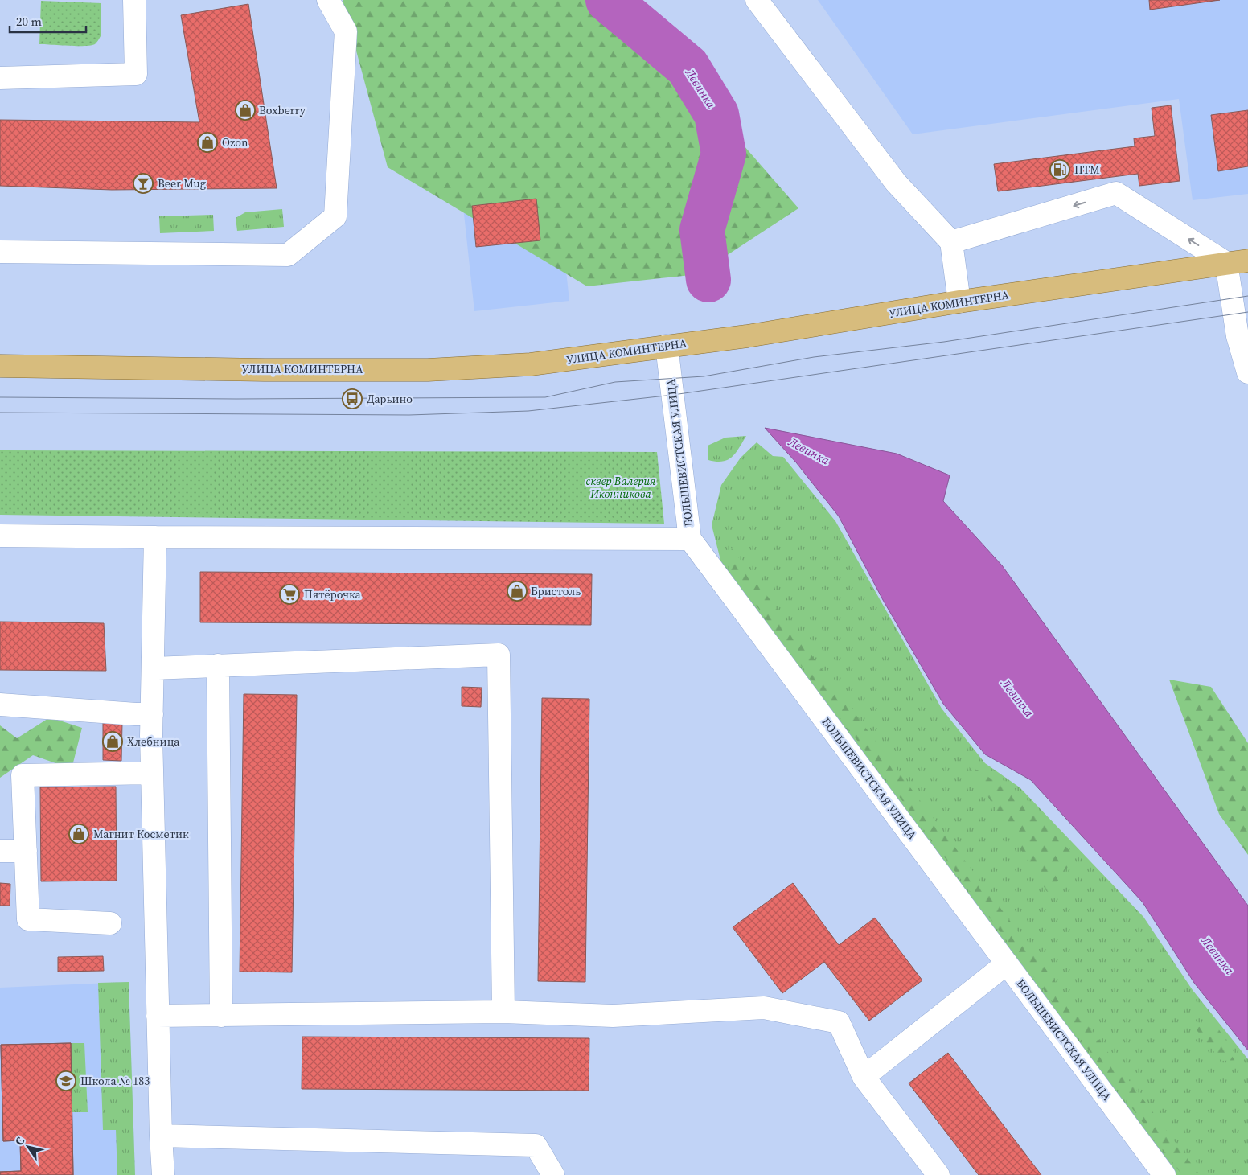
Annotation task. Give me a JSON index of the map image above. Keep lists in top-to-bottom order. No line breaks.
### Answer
{"streets":{"main road":["УЛИЦА КОМИНТЕРНА"],"street":["БОЛЬШЕВИСТСКАЯ УЛИЦА"]},"crossings":[["УЛИЦА КОМИНТЕРНА","БОЛЬШЕВИСТСКАЯ УЛИЦА"]],"water":["Левинка"],"parks":["сквер Валерия Иконникова"],"places":{"shop":["Boxberry","Ozon","Бристоль","Хлебница","Магнит Косметик"],"fuel station":["ПТМ"],"bar":["Beer Mug"],"bus stop":["Дарьино"],"supermarket":["Пятёрочка"],"school or university":["Школа № 183"]},"scale_bar":"20 m","north":"top left"}
